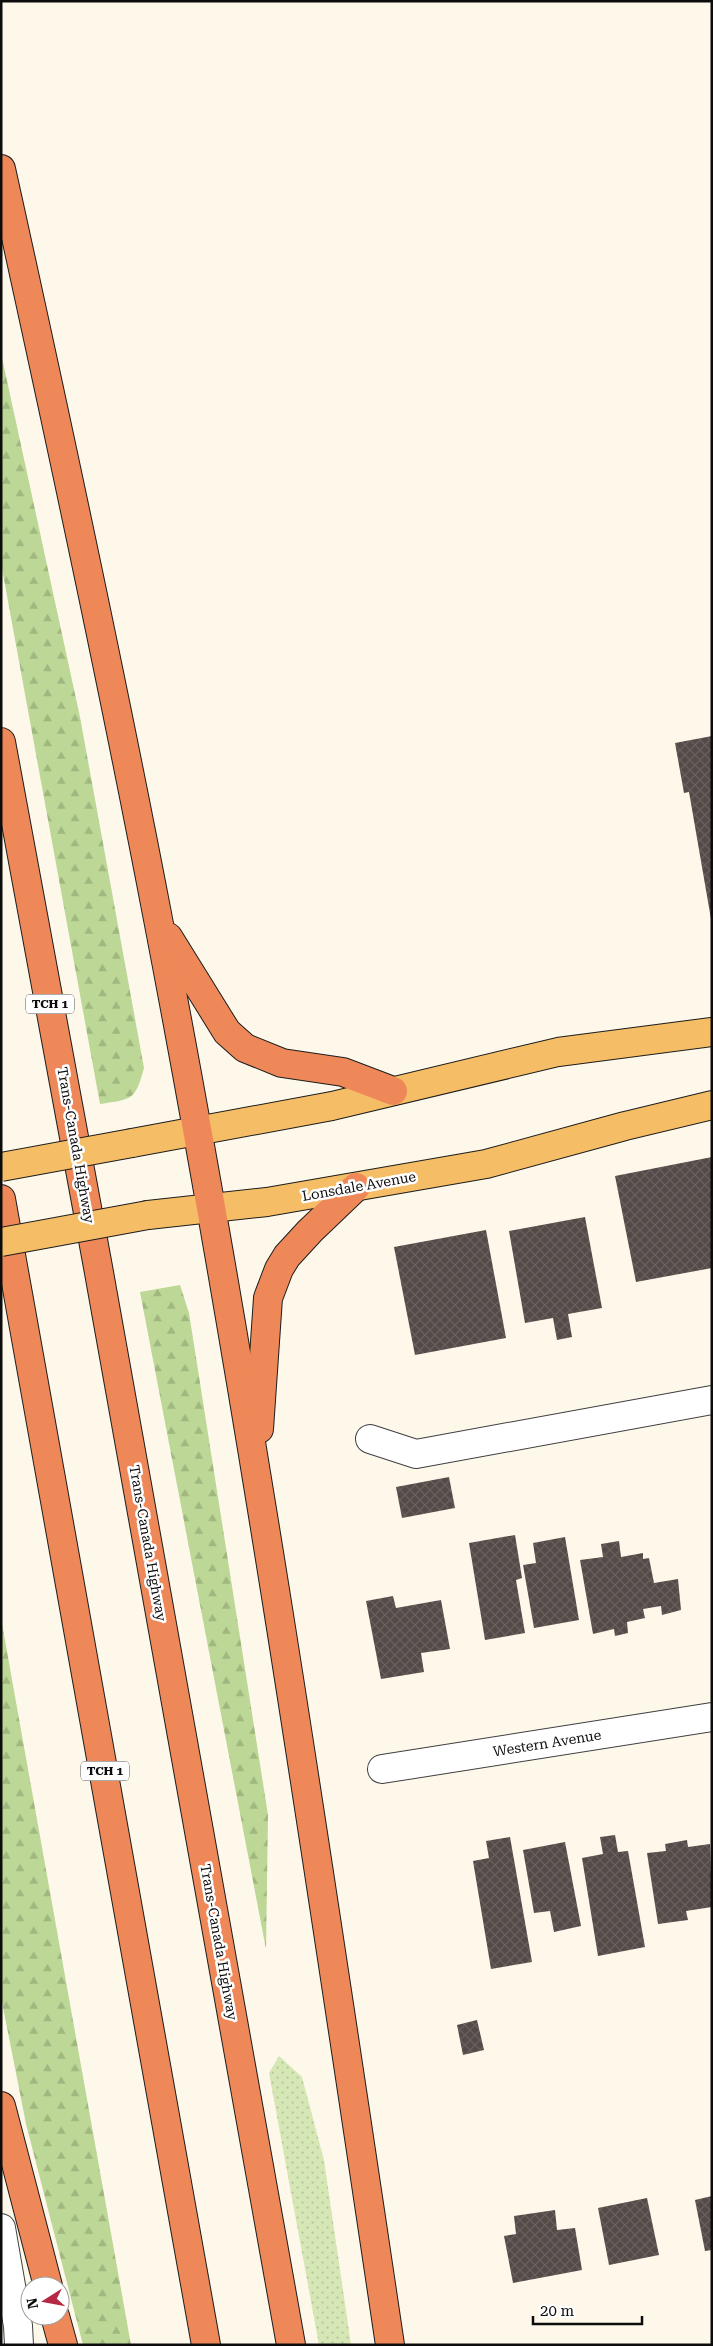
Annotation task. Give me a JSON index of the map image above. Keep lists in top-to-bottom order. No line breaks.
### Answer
{"streets":{"highway":["TCH 1","Trans-Canada Highway"],"main road":["Lonsdale Avenue"],"street":["Western Avenue"]},"scale_bar":"20 m","north":"left"}
